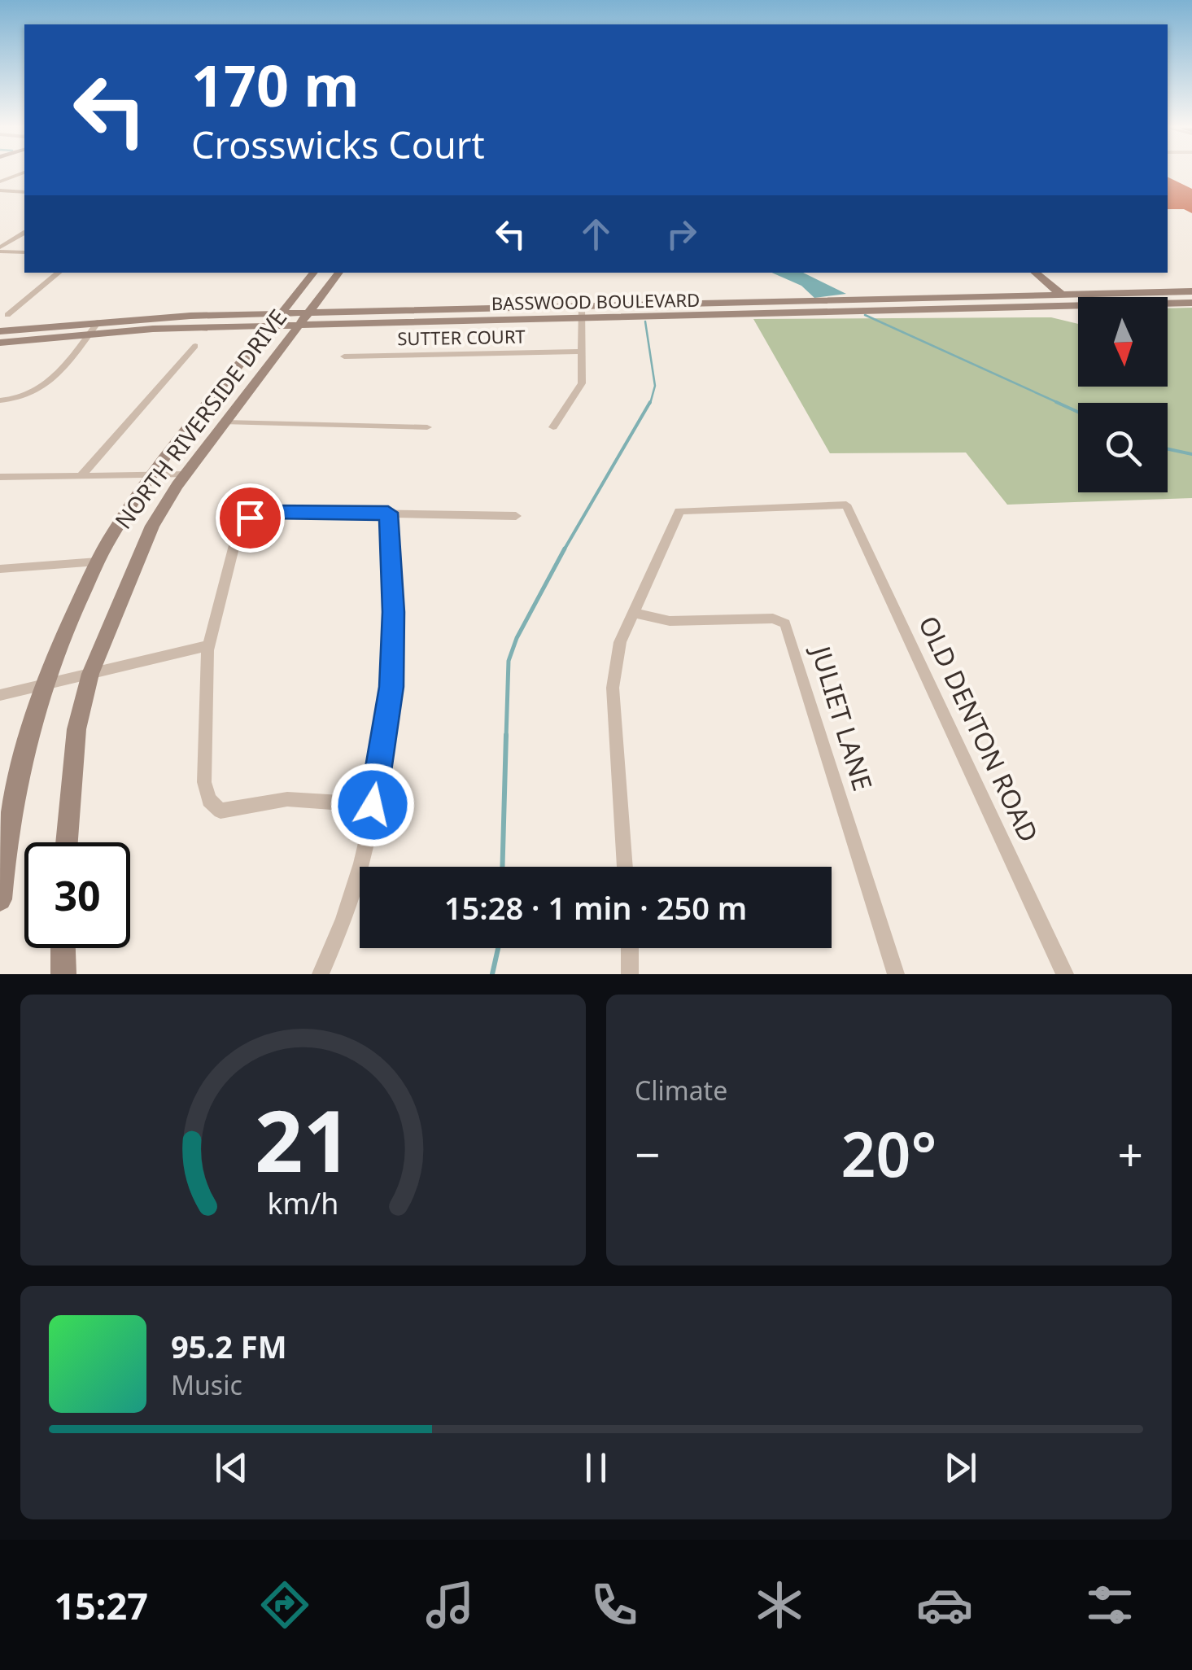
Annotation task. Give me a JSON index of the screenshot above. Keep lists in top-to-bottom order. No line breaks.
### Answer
{"streets":{"main road":["BASSWOOD BOULEVARD","NORTH RIVERSIDE DRIVE"],"street":["SUTTER COURT","JULIET LANE","OLD DENTON ROAD"]},"crossings":[["BASSWOOD BOULEVARD","NORTH RIVERSIDE DRIVE"],["JULIET LANE","OLD DENTON ROAD"]],"north":"bottom","page":{"turn":["170 m","Crosswicks Court"],"limit":"30","trip":"15:28 · 1 min · 250 m","tile":"Climate","heat":["−","20°","+"],"song":["95.2 FM","Music"],"tabs":"15:27","gauge":["21","km/h"]}}
